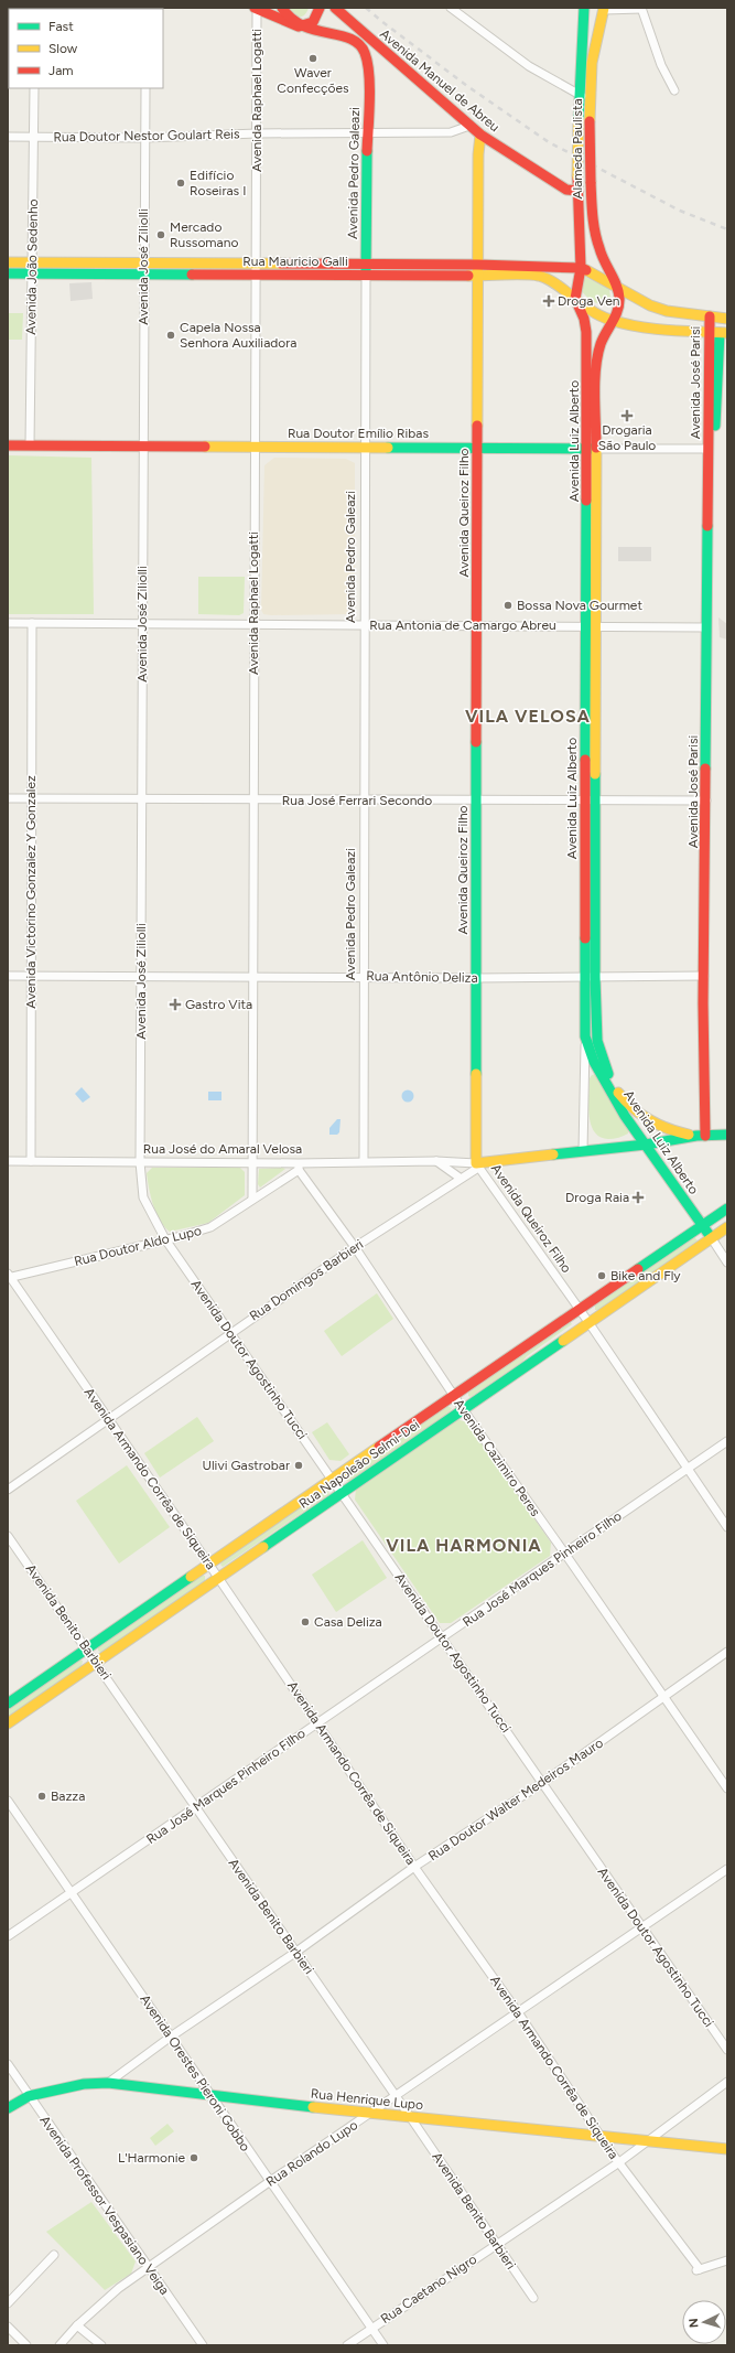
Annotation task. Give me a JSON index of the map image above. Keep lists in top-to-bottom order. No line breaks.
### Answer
{"streets":{"main road":["Avenida Manuel de Abreu","Alameda Paulista","Avenida Pedro Galeazi","Rua Mauricio Galli","Avenida José Parisi","Rua Doutor Emílio Ribas","Avenida Luiz Alberto","Avenida Queiroz Filho","Rua José do Amaral Velosa","Rua Napoleão Selmi-Dei","Rua Henrique Lupo"],"street":["Avenida Raphael Logatti","Rua Doutor Nestor Goulart Reis","Avenida João Sedenho","Avenida José Ziliolli","Rua Antonia de Camargo Abreu","Rua José Ferrari Secondo","Avenida Victorino Gonzalez Y Gonzalez","Rua Antônio Deliza","Rua Doutor Aldo Lupo","Rua Domingos Barbieri","Avenida Doutor Agostinho Tucci","Avenida Cazimiro Peres","Avenida Armando Corrêa de Siqueira","Rua José Marques Pinheiro Filho","Avenida Benito Barbieri","Rua Doutor Walter Medeiros Mauro","Avenida Orestes Pieroni Gobbo","Rua Rolando Lupo","Avenida Professor Vespasiano Veiga","Rua Caetano Nigro"]},"crossings":[["Avenida Manuel de Abreu","Rua Doutor Nestor Goulart Reis"],["Avenida Manuel de Abreu","Alameda Paulista"],["Avenida Manuel de Abreu","Avenida Queiroz Filho"],["Avenida Raphael Logatti","Rua Doutor Nestor Goulart Reis"],["Avenida Raphael Logatti","Avenida Pedro Galeazi"],["Avenida Raphael Logatti","Rua Mauricio Galli"],["Avenida Raphael Logatti","Rua Doutor Emílio Ribas"],["Avenida Raphael Logatti","Rua Antonia de Camargo Abreu"],["Avenida Raphael Logatti","Rua José Ferrari Secondo"],["Avenida Raphael Logatti","Rua Antônio Deliza"],["Avenida Raphael Logatti","Rua José do Amaral Velosa"],["Avenida Raphael Logatti","Rua Doutor Aldo Lupo"],["Rua Doutor Nestor Goulart Reis","Avenida Pedro Galeazi"],["Rua Doutor Nestor Goulart Reis","Avenida João Sedenho"],["Rua Doutor Nestor Goulart Reis","Avenida José Ziliolli"],["Alameda Paulista","Rua Mauricio Galli"],["Alameda Paulista","Avenida Luiz Alberto"],["Avenida Pedro Galeazi","Rua Mauricio Galli"],["Avenida Pedro Galeazi","Rua Doutor Emílio Ribas"],["Avenida Pedro Galeazi","Rua Antonia de Camargo Abreu"],["Avenida Pedro Galeazi","Rua José Ferrari Secondo"],["Avenida Pedro Galeazi","Rua Antônio Deliza"],["Avenida Pedro Galeazi","Rua José do Amaral Velosa"],["Rua Mauricio Galli","Avenida João Sedenho"],["Rua Mauricio Galli","Avenida José Ziliolli"],["Rua Mauricio Galli","Avenida José Parisi"],["Rua Mauricio Galli","Avenida Luiz Alberto"],["Rua Mauricio Galli","Avenida Queiroz Filho"],["Avenida João Sedenho","Rua Doutor Emílio Ribas"],["Avenida José Ziliolli","Rua Doutor Emílio Ribas"],["Avenida José Ziliolli","Rua Antonia de Camargo Abreu"],["Avenida José Ziliolli","Rua José Ferrari Secondo"],["Avenida José Ziliolli","Rua Antônio Deliza"],["Avenida José Ziliolli","Rua José do Amaral Velosa"],["Avenida José Ziliolli","Avenida Doutor Agostinho Tucci"],["Avenida José Parisi","Rua Doutor Emílio Ribas"],["Avenida José Parisi","Rua Antonia de Camargo Abreu"],["Avenida José Parisi","Rua José Ferrari Secondo"],["Avenida José Parisi","Rua Antônio Deliza"],["Avenida José Parisi","Rua José do Amaral Velosa"],["Rua Doutor Emílio Ribas","Avenida Luiz Alberto"],["Rua Doutor Emílio Ribas","Avenida Queiroz Filho"],["Avenida Luiz Alberto","Rua Antonia de Camargo Abreu"],["Avenida Luiz Alberto","Rua José Ferrari Secondo"],["Avenida Luiz Alberto","Rua Antônio Deliza"],["Avenida Luiz Alberto","Rua José do Amaral Velosa"],["Avenida Luiz Alberto","Rua Napoleão Selmi-Dei"],["Avenida Queiroz Filho","Rua Antonia de Camargo Abreu"],["Avenida Queiroz Filho","Rua José Ferrari Secondo"],["Avenida Queiroz Filho","Rua Antônio Deliza"],["Avenida Queiroz Filho","Rua José do Amaral Velosa"],["Avenida Queiroz Filho","Rua Domingos Barbieri"],["Avenida Queiroz Filho","Rua Napoleão Selmi-Dei"],["Avenida Queiroz Filho","Rua José Marques Pinheiro Filho"],["Rua Antonia de Camargo Abreu","Avenida Victorino Gonzalez Y Gonzalez"],["Rua José Ferrari Secondo","Avenida Victorino Gonzalez Y Gonzalez"],["Avenida Victorino Gonzalez Y Gonzalez","Rua Antônio Deliza"],["Avenida Victorino Gonzalez Y Gonzalez","Rua José do Amaral Velosa"],["Rua José do Amaral Velosa","Rua Doutor Aldo Lupo"],["Rua José do Amaral Velosa","Rua Domingos Barbieri"],["Rua José do Amaral Velosa","Avenida Doutor Agostinho Tucci"],["Rua José do Amaral Velosa","Avenida Cazimiro Peres"],["Rua Doutor Aldo Lupo","Avenida Doutor Agostinho Tucci"],["Rua Doutor Aldo Lupo","Avenida Cazimiro Peres"],["Rua Doutor Aldo Lupo","Avenida Armando Corrêa de Siqueira"],["Rua Domingos Barbieri","Avenida Doutor Agostinho Tucci"],["Rua Domingos Barbieri","Avenida Cazimiro Peres"],["Rua Domingos Barbieri","Avenida Armando Corrêa de Siqueira"],["Avenida Doutor Agostinho Tucci","Rua Napoleão Selmi-Dei"],["Avenida Doutor Agostinho Tucci","Rua José Marques Pinheiro Filho"],["Avenida Doutor Agostinho Tucci","Rua Doutor Walter Medeiros Mauro"],["Avenida Doutor Agostinho Tucci","Rua Rolando Lupo"],["Avenida Cazimiro Peres","Rua Napoleão Selmi-Dei"],["Avenida Cazimiro Peres","Rua José Marques Pinheiro Filho"],["Avenida Cazimiro Peres","Rua Doutor Walter Medeiros Mauro"],["Rua Napoleão Selmi-Dei","Avenida Armando Corrêa de Siqueira"],["Rua Napoleão Selmi-Dei","Avenida Benito Barbieri"],["Avenida Armando Corrêa de Siqueira","Rua José Marques Pinheiro Filho"],["Avenida Armando Corrêa de Siqueira","Rua Doutor Walter Medeiros Mauro"],["Avenida Armando Corrêa de Siqueira","Rua Henrique Lupo"],["Avenida Armando Corrêa de Siqueira","Rua Rolando Lupo"],["Avenida Armando Corrêa de Siqueira","Rua Caetano Nigro"],["Rua José Marques Pinheiro Filho","Avenida Benito Barbieri"],["Rua José Marques Pinheiro Filho","Avenida Orestes Pieroni Gobbo"],["Avenida Benito Barbieri","Rua Doutor Walter Medeiros Mauro"],["Avenida Benito Barbieri","Rua Henrique Lupo"],["Avenida Benito Barbieri","Rua Rolando Lupo"],["Avenida Benito Barbieri","Rua Caetano Nigro"],["Rua Doutor Walter Medeiros Mauro","Avenida Orestes Pieroni Gobbo"],["Rua Doutor Walter Medeiros Mauro","Rua Henrique Lupo"],["Avenida Orestes Pieroni Gobbo","Rua Henrique Lupo"],["Avenida Orestes Pieroni Gobbo","Rua Rolando Lupo"],["Avenida Orestes Pieroni Gobbo","Rua Caetano Nigro"],["Rua Henrique Lupo","Rua Rolando Lupo"],["Rua Henrique Lupo","Avenida Professor Vespasiano Veiga"],["Rua Henrique Lupo","Rua Caetano Nigro"],["Rua Rolando Lupo","Avenida Professor Vespasiano Veiga"]],"districts":["VILA VELOSA","VILA HARMONIA"],"places":{"other":["Waver Confecções","Edifício Roseiras I","Mercado Russomano","Capela Nossa Senhora Auxiliadora","Bossa Nova Gourmet","Bike and Fly","Ulivi Gastrobar","Casa Deliza","Bazza","L'Harmonie"],"health":["Droga Ven","Drogaria São Paulo","Gastro Vita","Droga Raia"]},"legend":["Fast","Slow","Jam"],"north":"left"}
